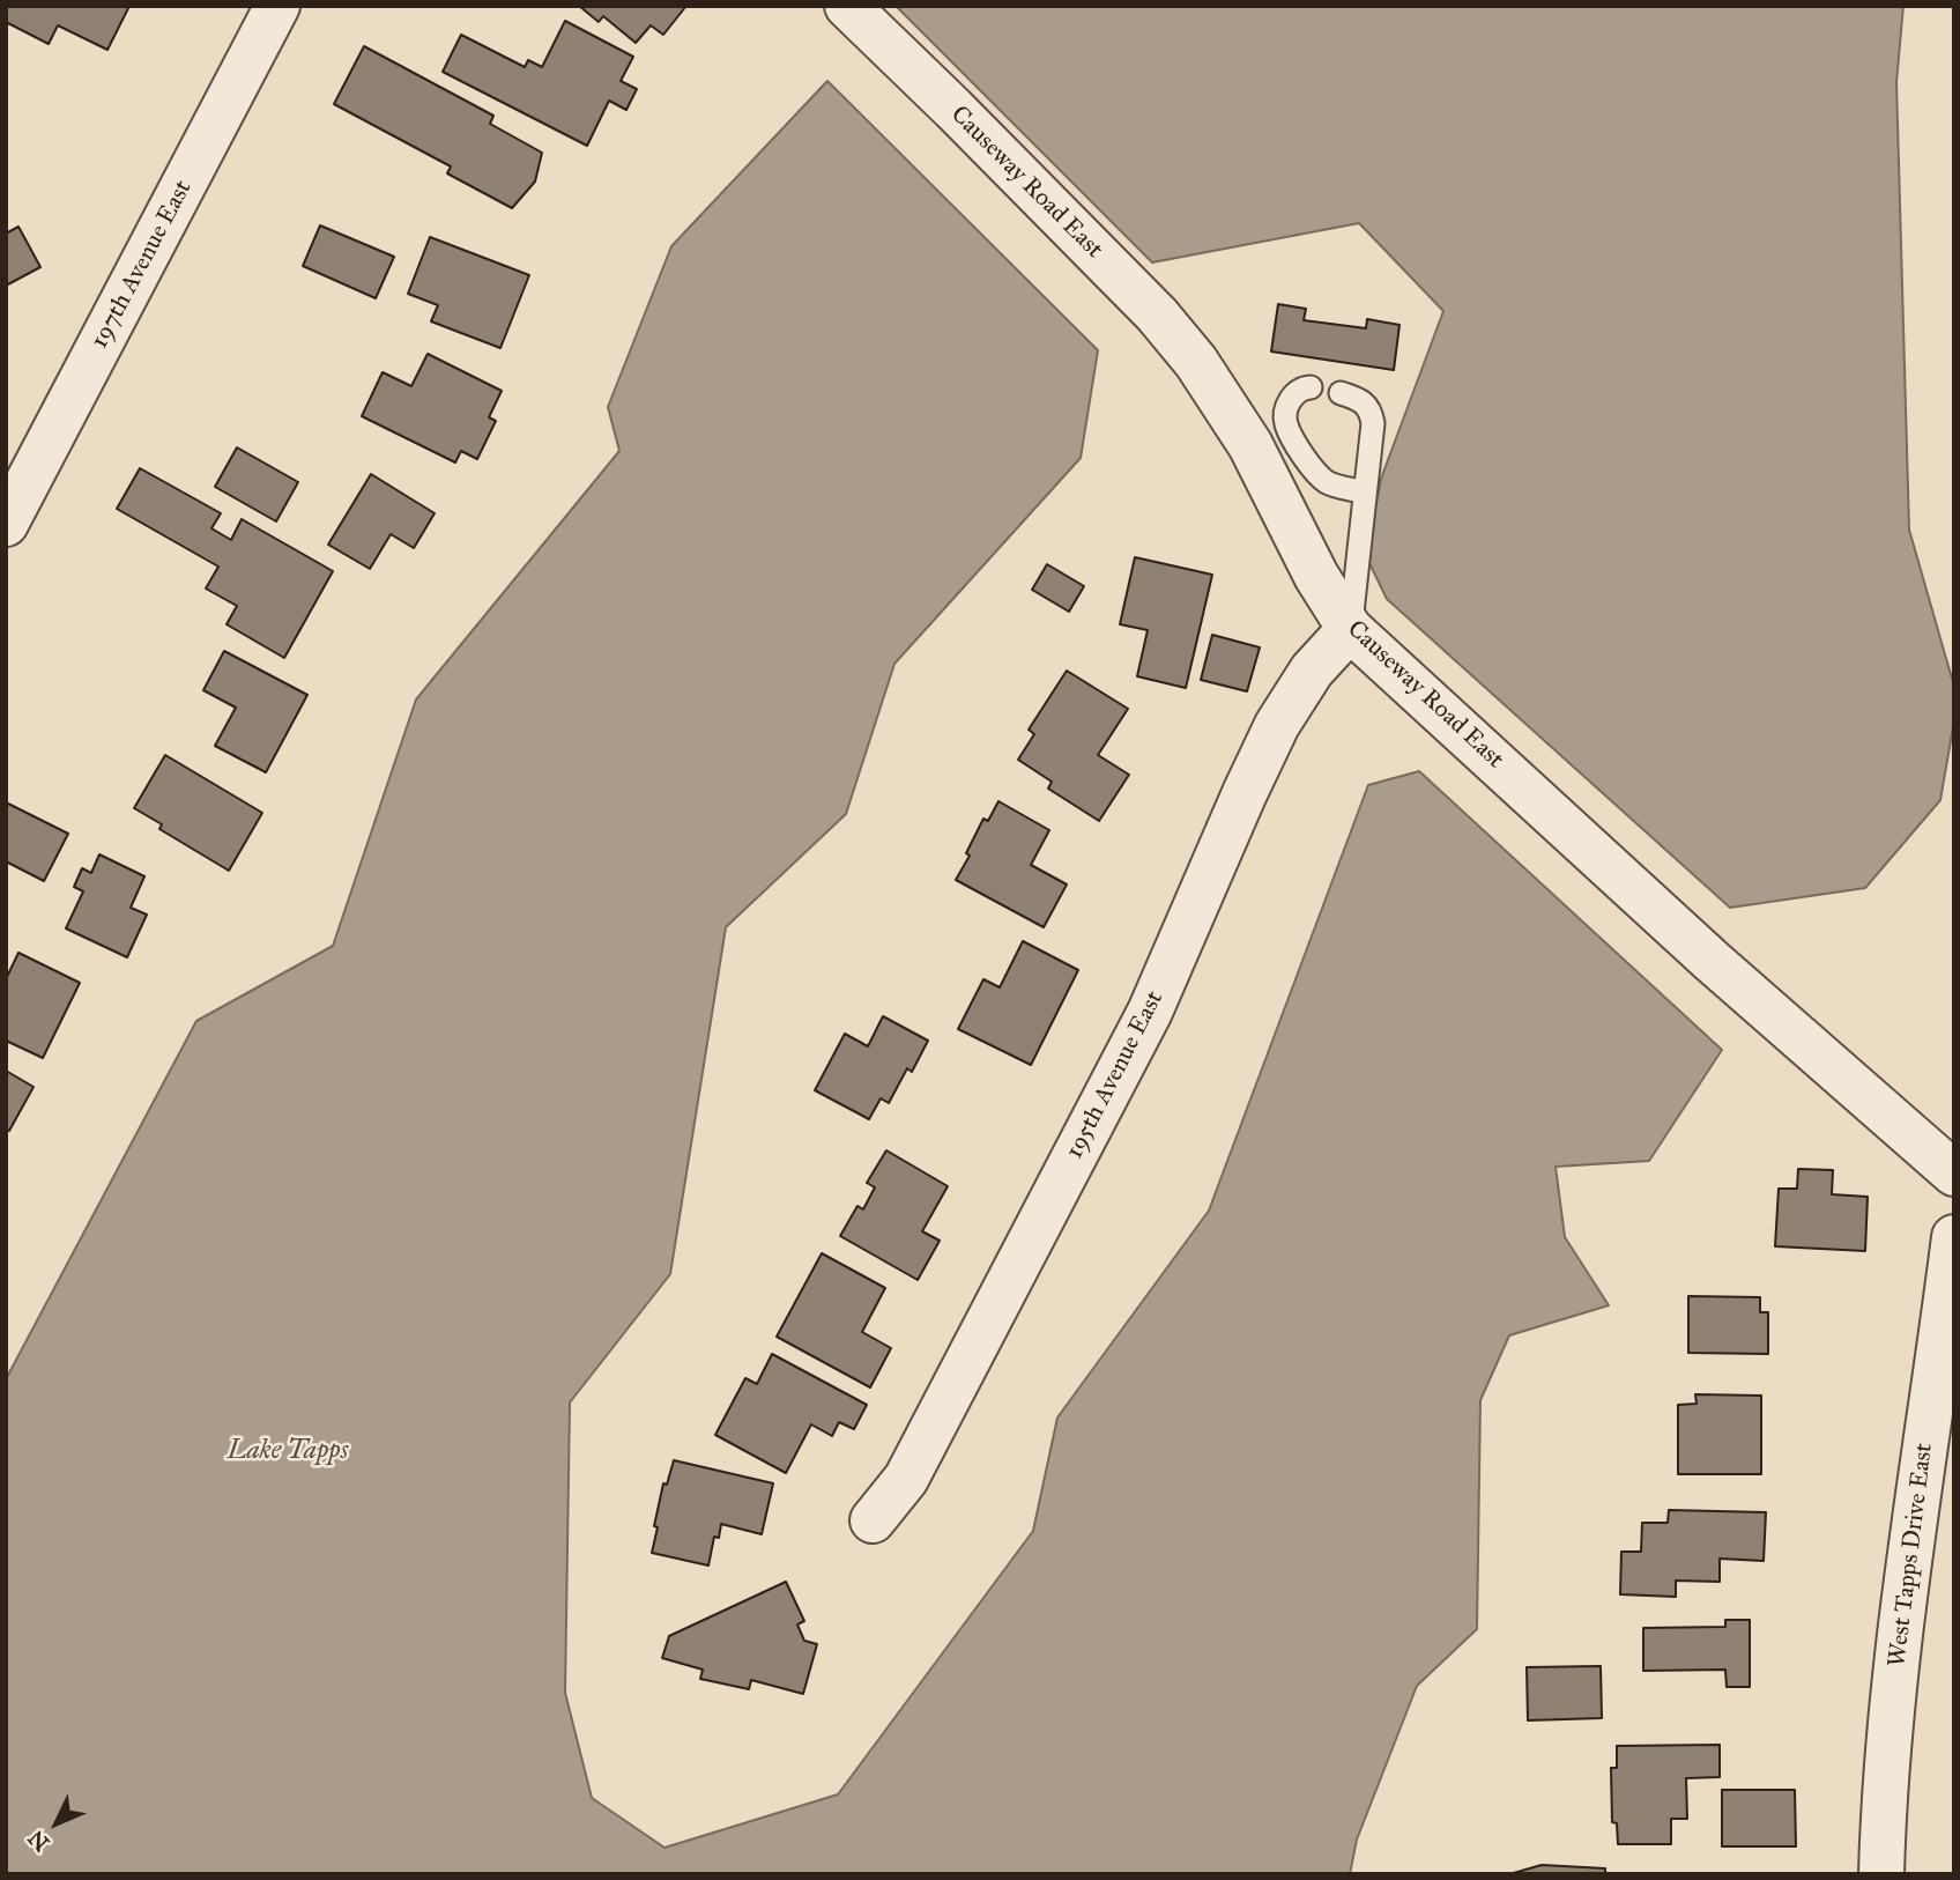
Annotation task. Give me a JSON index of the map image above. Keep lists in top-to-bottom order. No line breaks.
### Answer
{"streets":{"street":["Causeway Road East","197th Avenue East","195th Avenue East","West Tapps Drive East"]},"crossings":[["Causeway Road East","195th Avenue East"]],"water":["Lake Tapps"],"north":"bottom left"}
